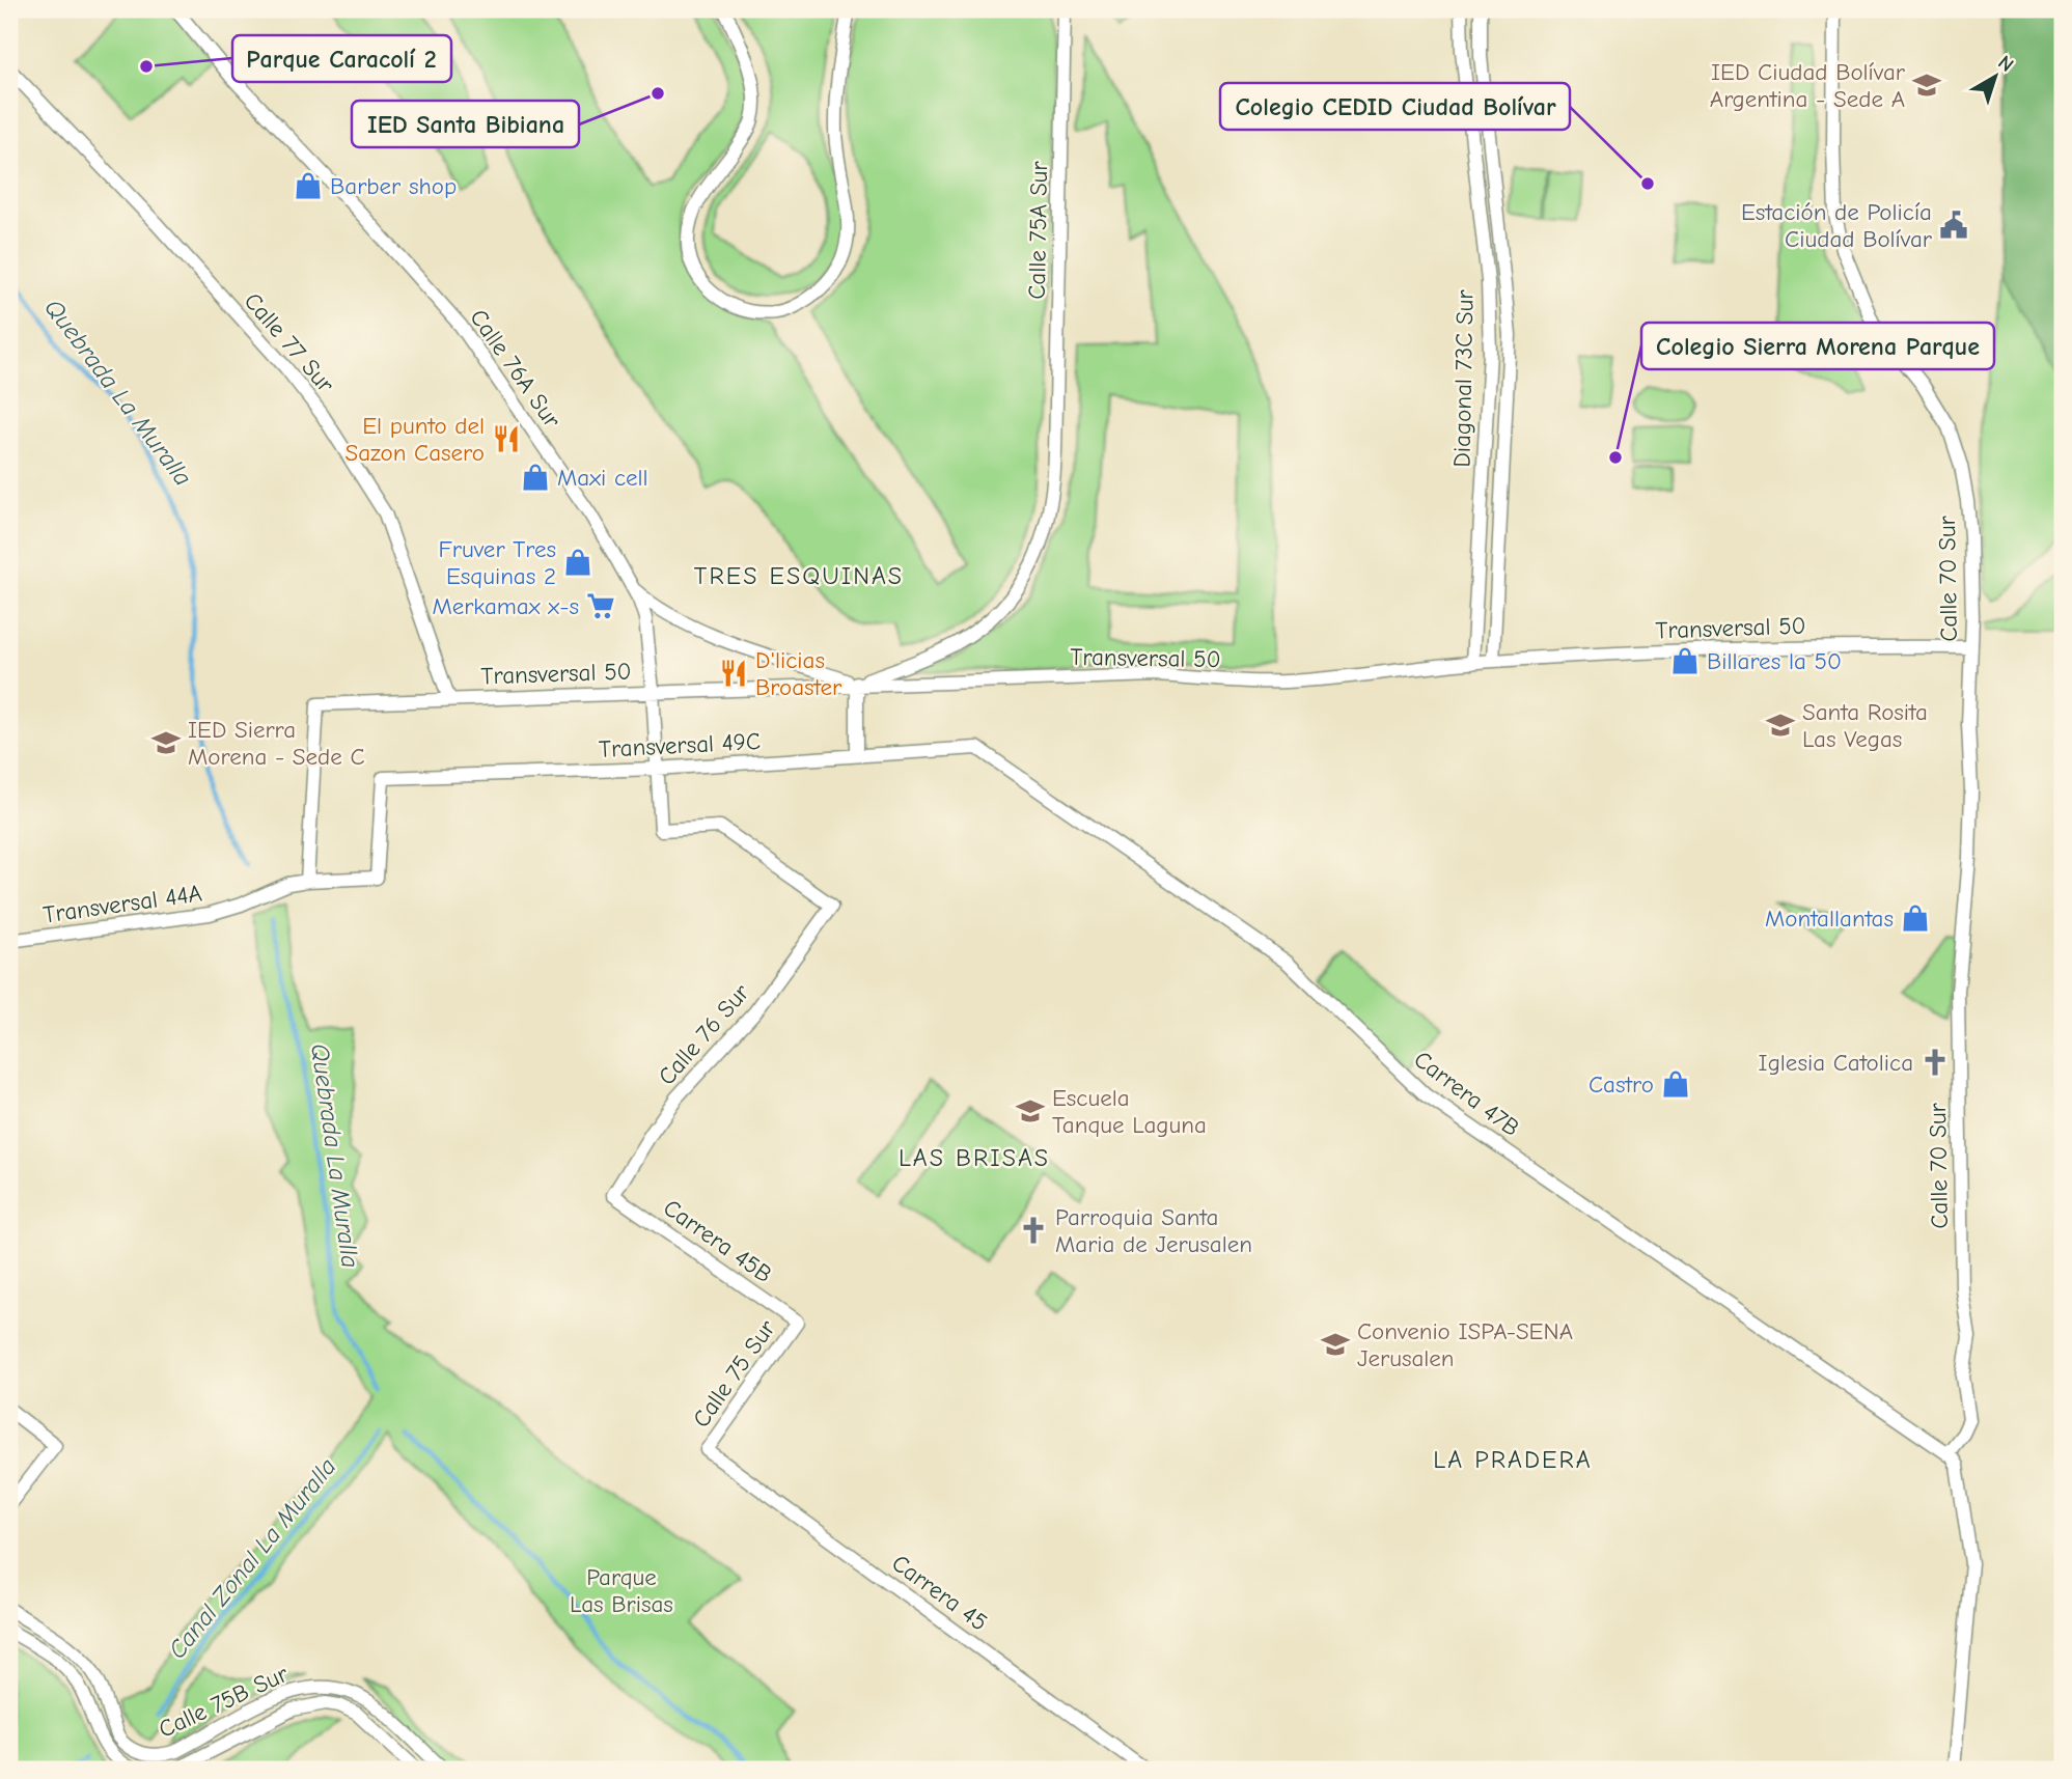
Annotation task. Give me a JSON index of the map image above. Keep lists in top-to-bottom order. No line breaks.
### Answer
{"streets":{"street":["Calle 75A Sur","Calle 77 Sur","Calle 76A Sur","Diagonal 73C Sur","Calle 70 Sur","Transversal 50","Transversal 49C","Transversal 44A","Calle 76 Sur","Carrera 47B","Carrera 45B","Calle 75 Sur","Carrera 45","Calle 75B Sur"]},"crossings":[["Calle 75A Sur","Transversal 50"],["Calle 77 Sur","Transversal 50"],["Calle 76A Sur","Transversal 50"],["Calle 76A Sur","Transversal 49C"],["Calle 76A Sur","Calle 76 Sur"],["Diagonal 73C Sur","Transversal 50"],["Calle 70 Sur","Transversal 50"],["Calle 70 Sur","Carrera 47B"],["Transversal 50","Transversal 44A"],["Transversal 49C","Transversal 44A"],["Transversal 49C","Carrera 47B"],["Calle 76 Sur","Carrera 45B"],["Carrera 45B","Calle 75 Sur"],["Calle 75 Sur","Carrera 45"]],"districts":["TRES ESQUINAS","LAS BRISAS","LA PRADERA"],"water":["Quebrada La Muralla","Canal Zonal La Muralla"],"parks":["Parque Las Brisas"],"places":{"other":["Parque Caracolí 2","IED Santa Bibiana","Colegio CEDID Ciudad Bolívar","Colegio Sierra Morena Parque"],"school or university":["IED Ciudad Bolívar Argentina - Sede A","Santa Rosita Las Vegas","IED Sierra Morena - Sede C","Escuela Tanque Laguna","Convenio ISPA-SENA Jerusalen"],"shop":["Barber shop","Maxi cell","Fruver Tres Esquinas 2","Billares la 50","Montallantas","Castro"],"public building":["Estación de Policía Ciudad Bolívar"],"restaurant":["El punto del Sazon Casero","D'licias Broaster"],"supermarket":["Merkamax x-s"],"church":["Iglesia Catolica","Parroquia Santa Maria de Jerusalen"]},"north":"top right"}
